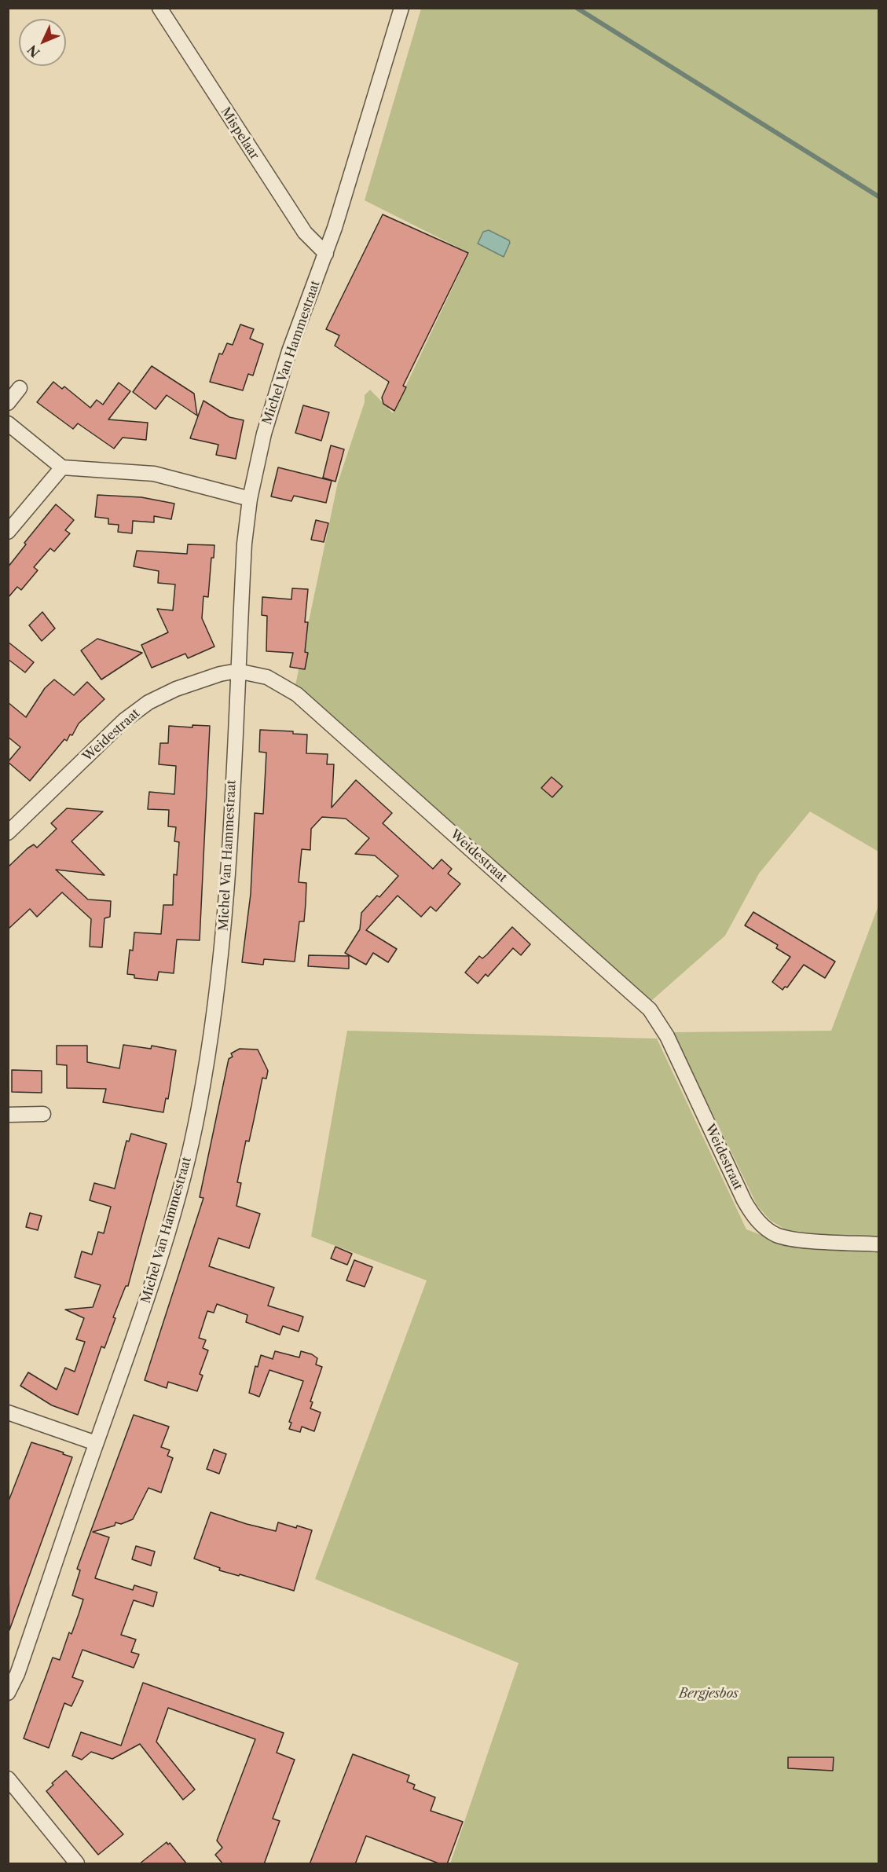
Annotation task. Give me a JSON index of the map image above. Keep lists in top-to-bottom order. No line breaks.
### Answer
{"streets":{"street":["Mispelaar","Michel Van Hammestraat","Weidestraat"]},"crossings":[["Mispelaar","Michel Van Hammestraat"],["Michel Van Hammestraat","Weidestraat"]],"parks":["Bergjesbos"],"north":"bottom left"}
